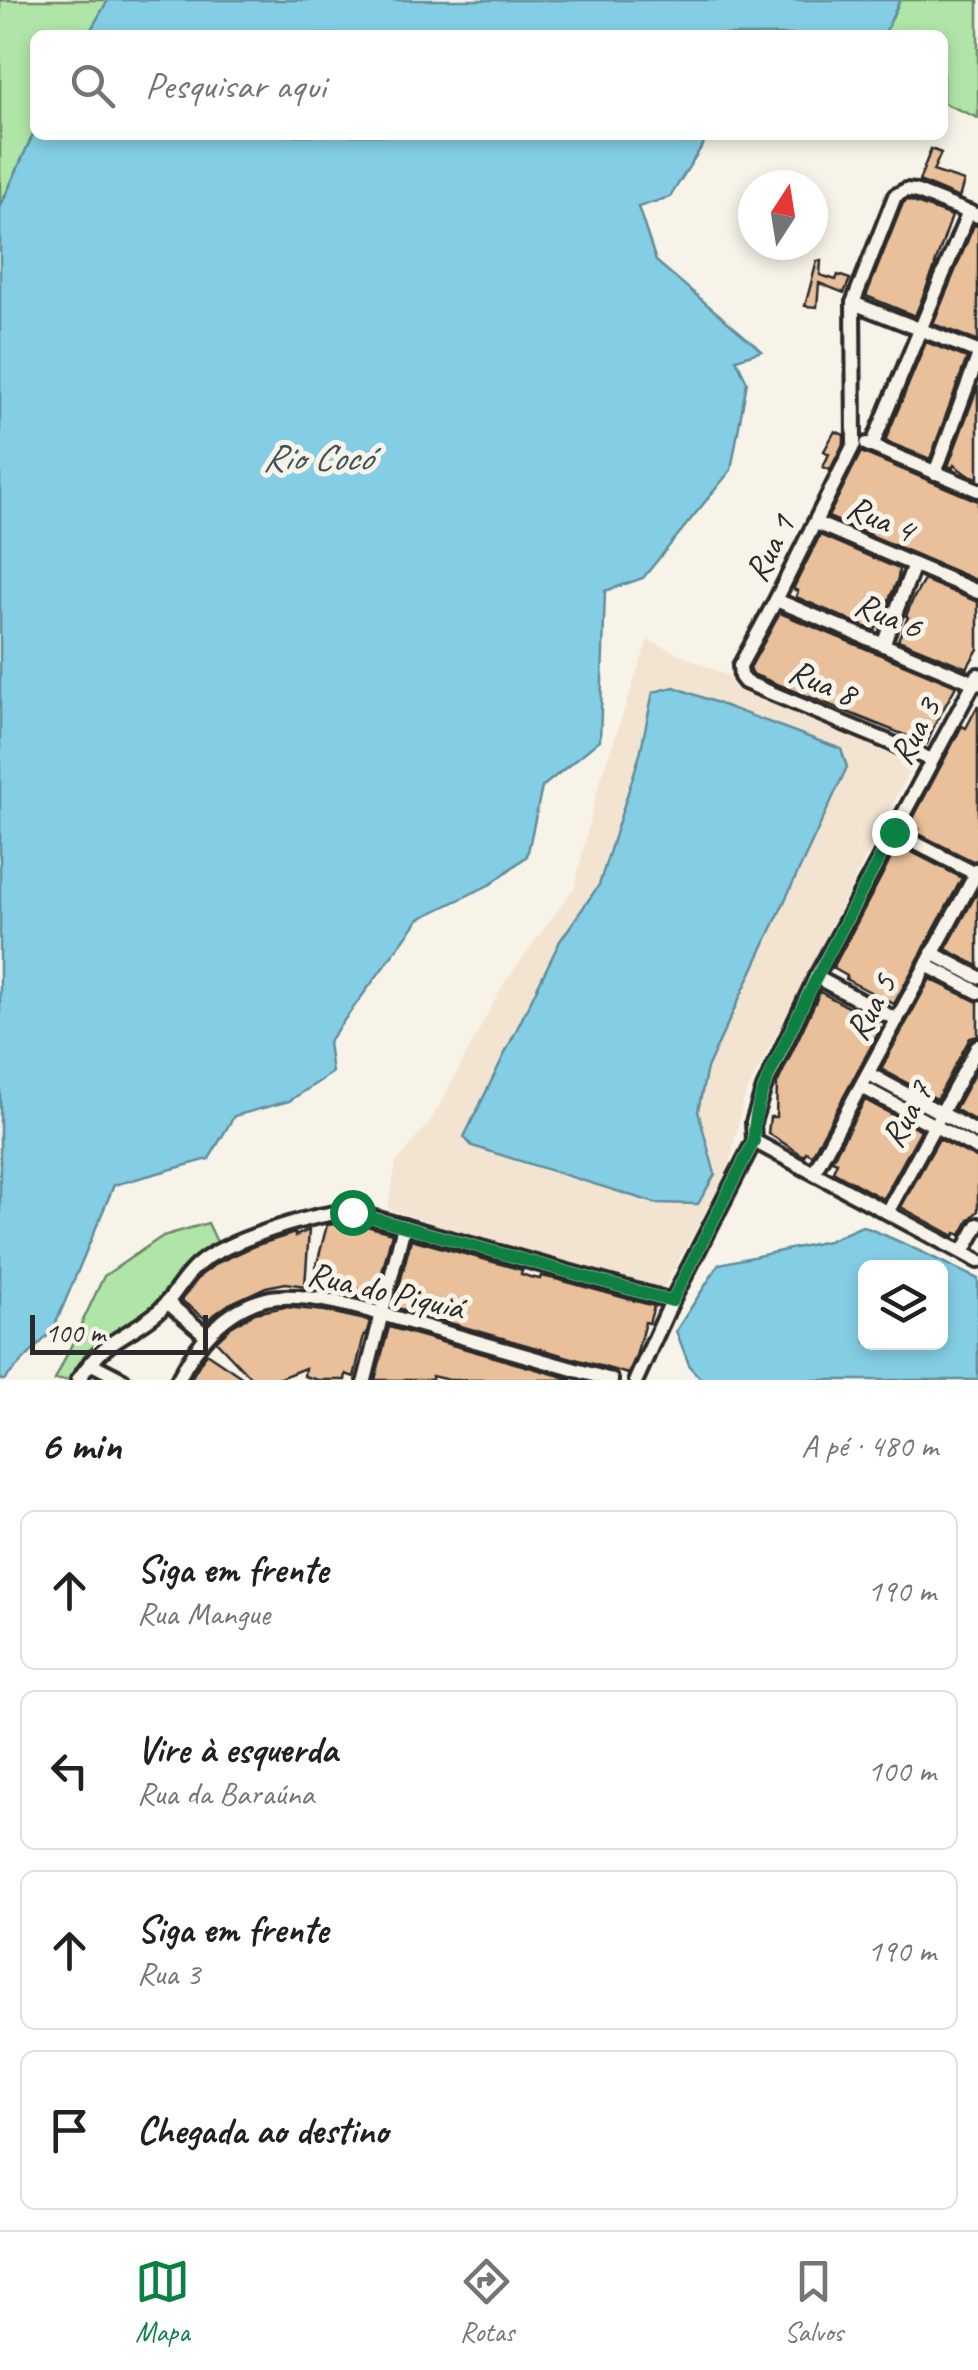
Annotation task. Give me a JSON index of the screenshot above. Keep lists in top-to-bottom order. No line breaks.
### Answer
{"streets":{"street":["Rua 4","Rua 1","Rua 6","Rua 8","Rua 3","Rua 5","Rua 7","Rua do Piquiá"]},"crossings":[["Rua 4","Rua 1"],["Rua 1","Rua 6"],["Rua 1","Rua 8"],["Rua 6","Rua 3"],["Rua 8","Rua 3"]],"water":["Rio Cocó"],"scale_bar":"100 m","north":"top","page":{"search":"Pesquisar aqui","scale":"100 m","heading":["6 min","A pé · 480 m"],"list":[["Siga em frente","Rua Mangue","190 m"],["Vire à esquerda","Rua da Baraúna","100 m"],["Siga em frente","Rua 3","190 m"],"Chegada ao destino"],"nav":["Mapa","Rotas","Salvos"]}}
